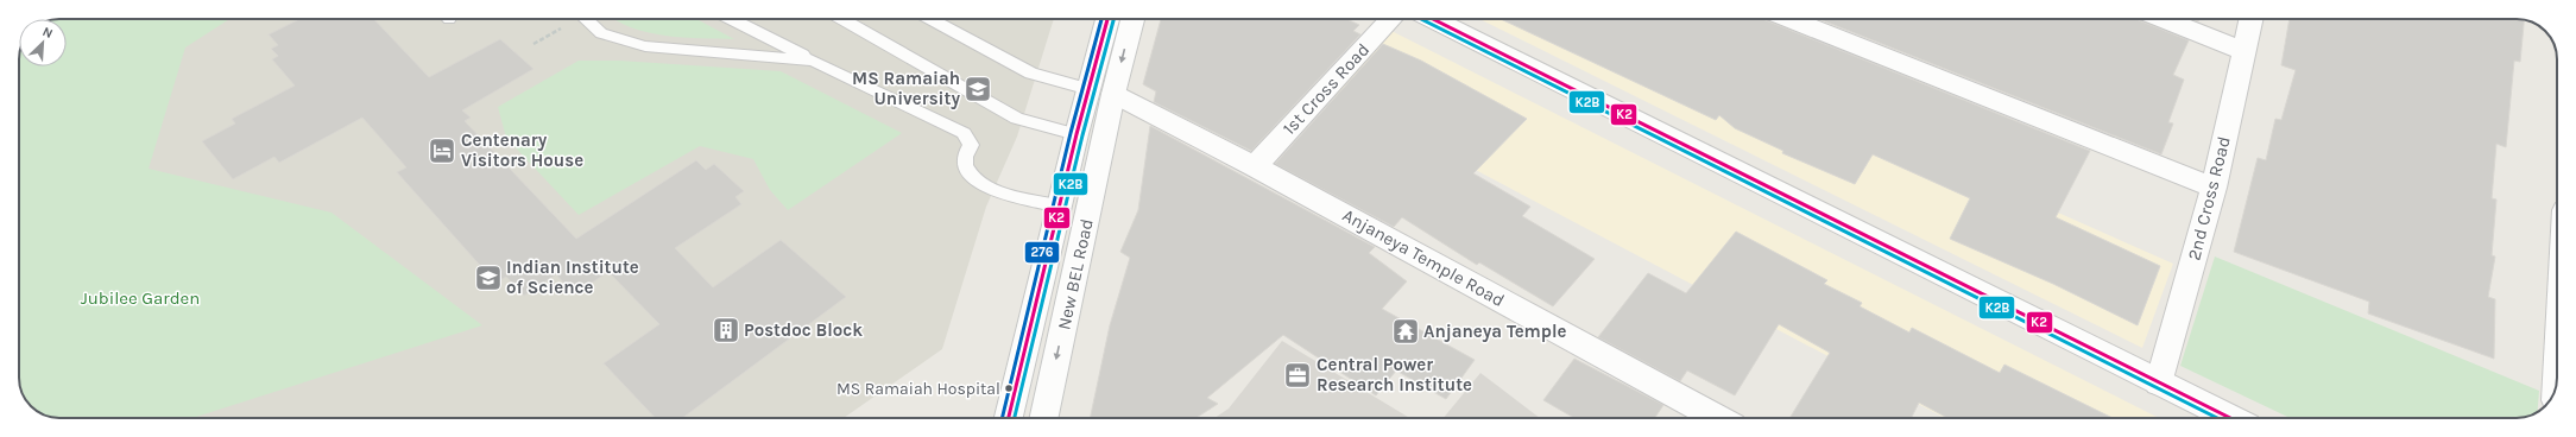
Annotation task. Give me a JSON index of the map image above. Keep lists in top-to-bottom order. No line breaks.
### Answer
{"streets":{"street":["1st Cross Road","2nd Cross Road","Anjaneya Temple Road","New BEL Road"]},"crossings":[["1st Cross Road","Anjaneya Temple Road"],["Anjaneya Temple Road","New BEL Road"]],"parks":["Jubilee Garden"],"places":{"school or university":["MS Ramaiah University","Indian Institute of Science"],"hotel":["Centenary Visitors House"],"building":["Postdoc Block"],"temple":["Anjaneya Temple"],"office":["Central Power Research Institute"],"other":["MS Ramaiah Hospital"]},"lines":["transit line K2","transit line K2B","transit line 276"],"north":"top right"}
